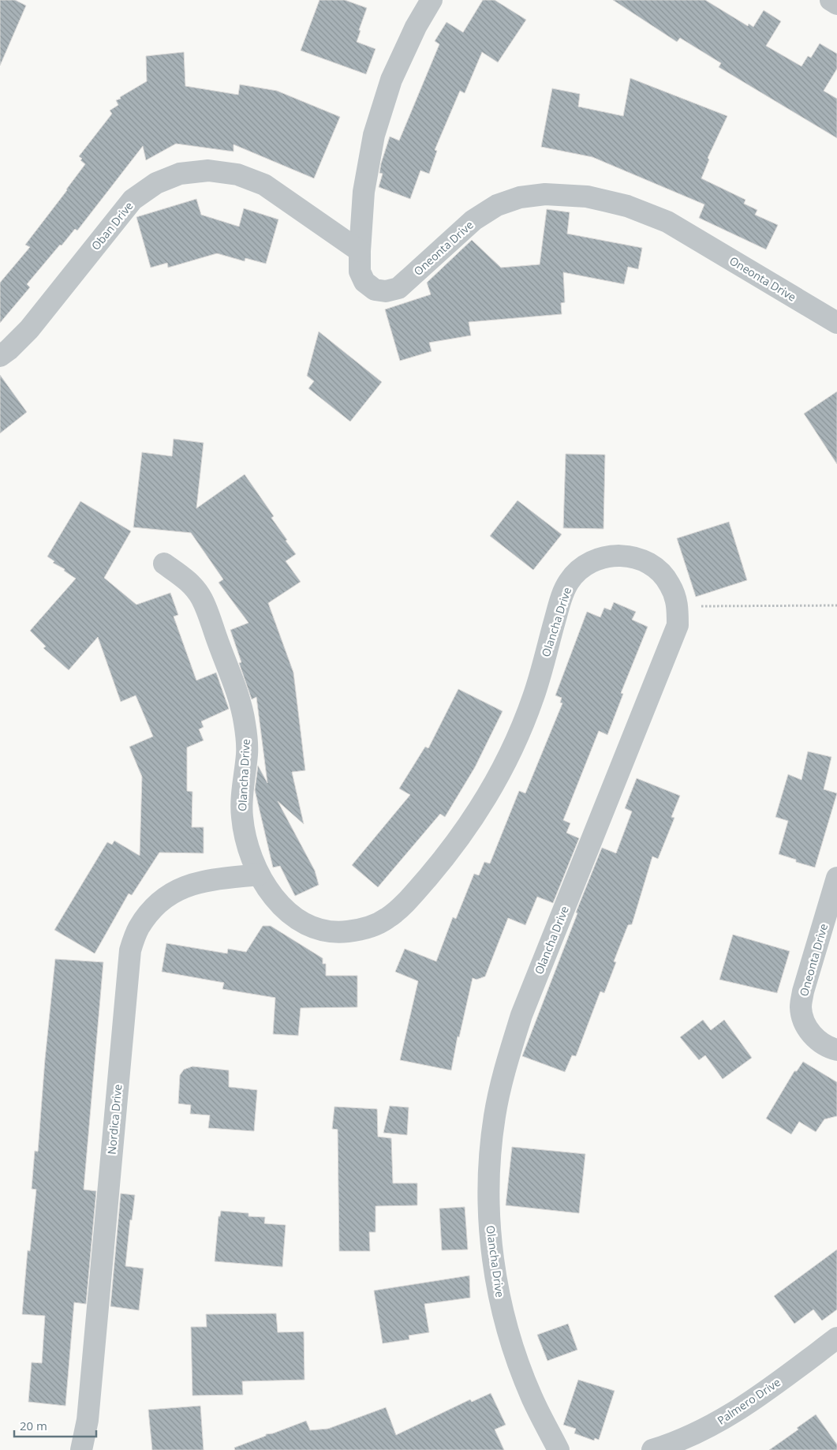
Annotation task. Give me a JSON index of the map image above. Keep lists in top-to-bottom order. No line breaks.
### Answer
{"streets":{"street":["Oban Drive","Oneonta Drive","Olancha Drive","Nordica Drive","Palmero Drive"]},"crossings":[["Oban Drive","Oneonta Drive"],["Olancha Drive","Nordica Drive"]],"scale_bar":"20 m"}
